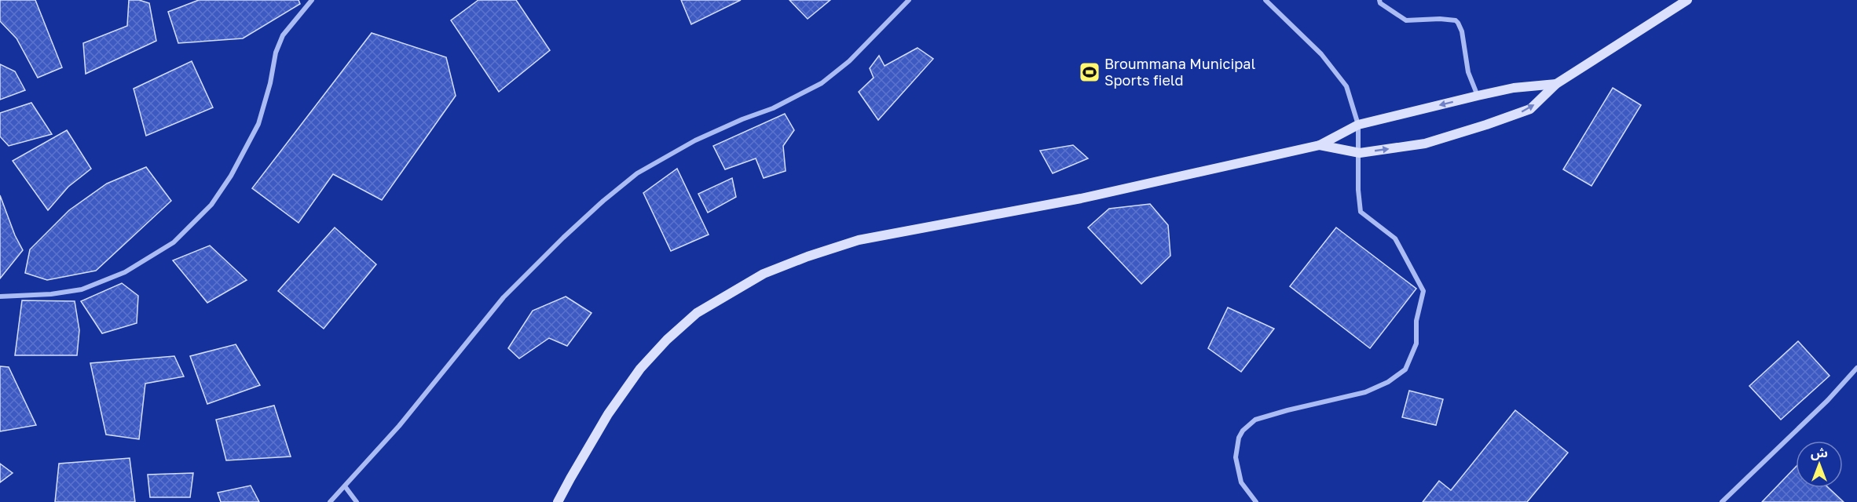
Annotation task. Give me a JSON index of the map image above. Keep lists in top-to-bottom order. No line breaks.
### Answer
{"places":{"sports":["Broummana Municipal Sports field"]},"north":"top"}
